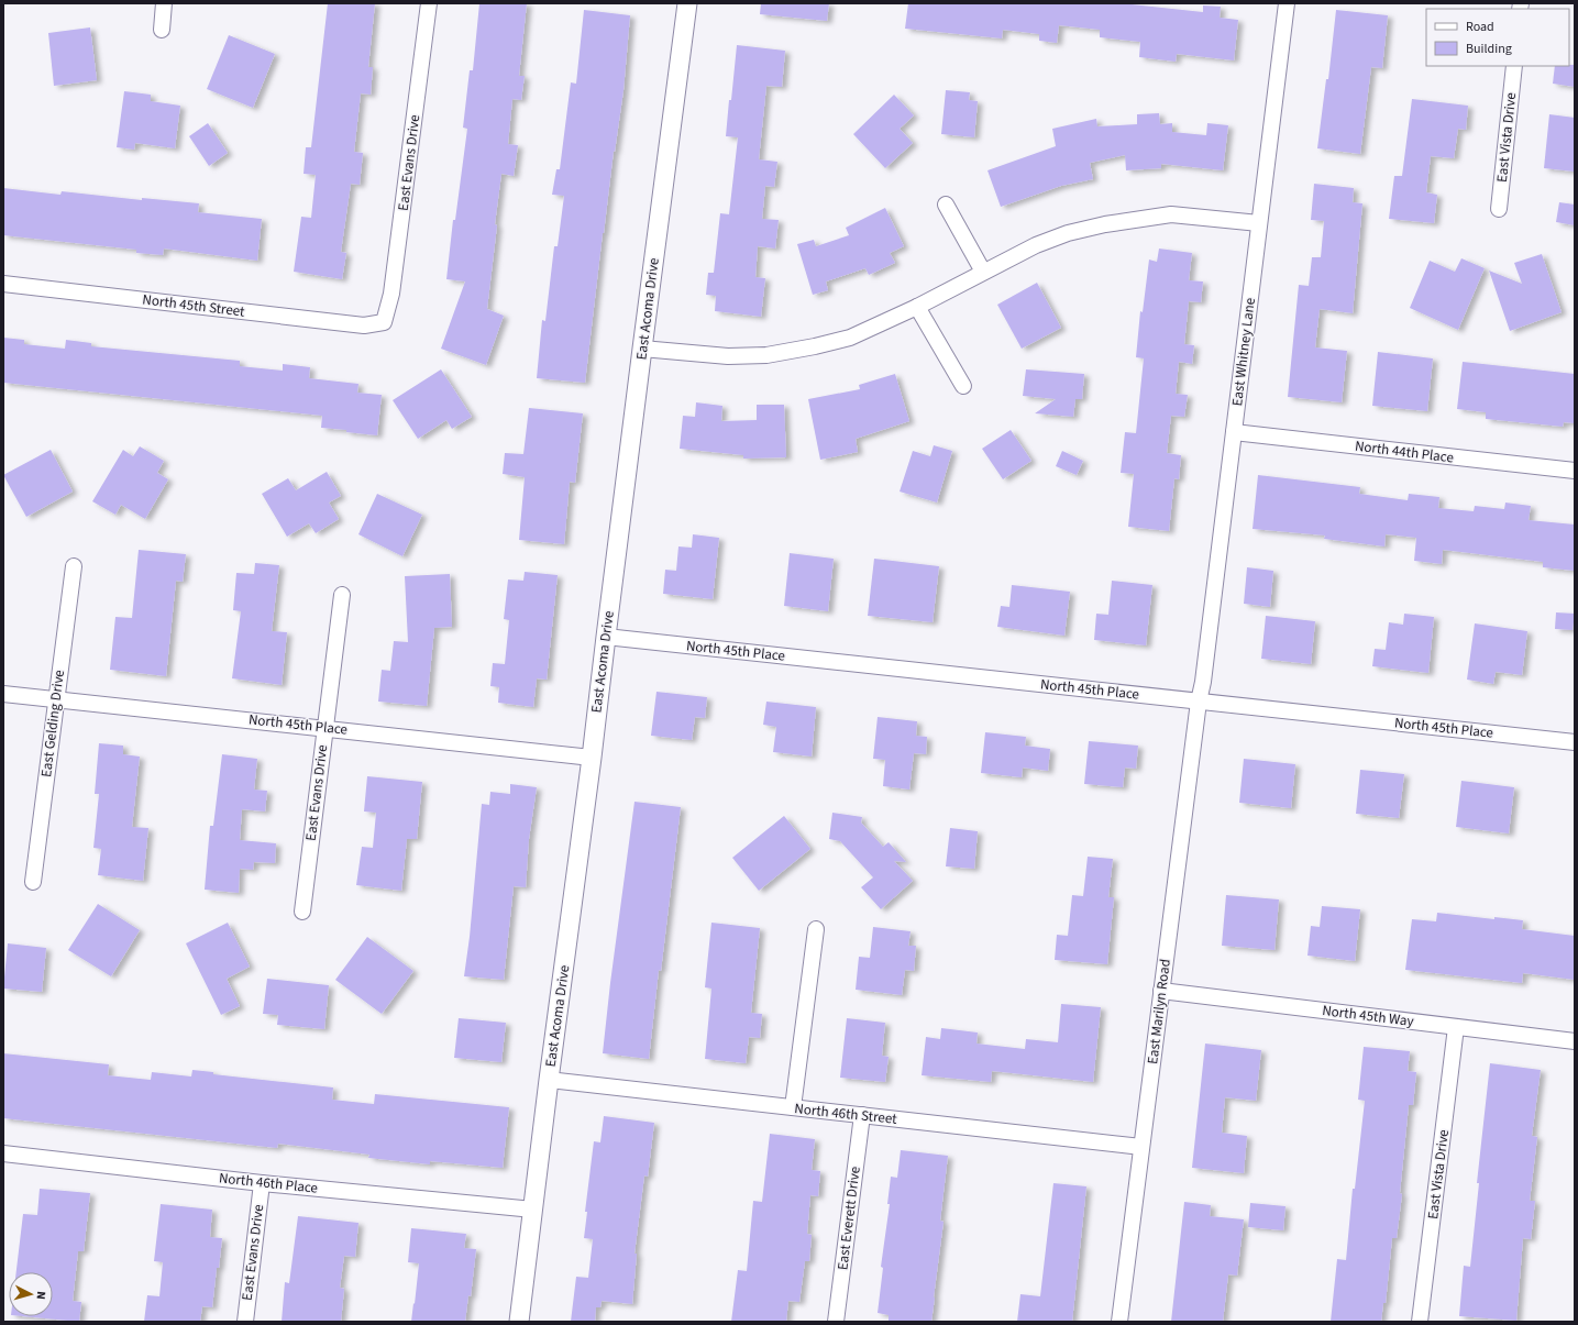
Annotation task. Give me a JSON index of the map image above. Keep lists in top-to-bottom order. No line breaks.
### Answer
{"streets":{"street":["East Vista Drive","East Evans Drive","North 45th Street","East Acoma Drive","East Whitney Lane","North 44th Place","North 45th Place","East Gelding Drive","East Marilyn Road","North 45th Way","North 46th Street","North 46th Place","East Everett Drive"]},"crossings":[["East Vista Drive","North 45th Way"],["East Evans Drive","North 45th Street"],["East Evans Drive","North 45th Place"],["East Evans Drive","North 46th Place"],["East Acoma Drive","North 45th Place"],["East Acoma Drive","North 46th Street"],["East Acoma Drive","North 46th Place"],["East Whitney Lane","North 44th Place"],["East Whitney Lane","North 45th Place"],["East Whitney Lane","East Marilyn Road"],["North 45th Place","East Gelding Drive"],["North 45th Place","East Marilyn Road"],["East Marilyn Road","North 45th Way"],["East Marilyn Road","North 46th Street"],["North 46th Street","East Everett Drive"]],"legend":["Road","Building"],"north":"right"}
